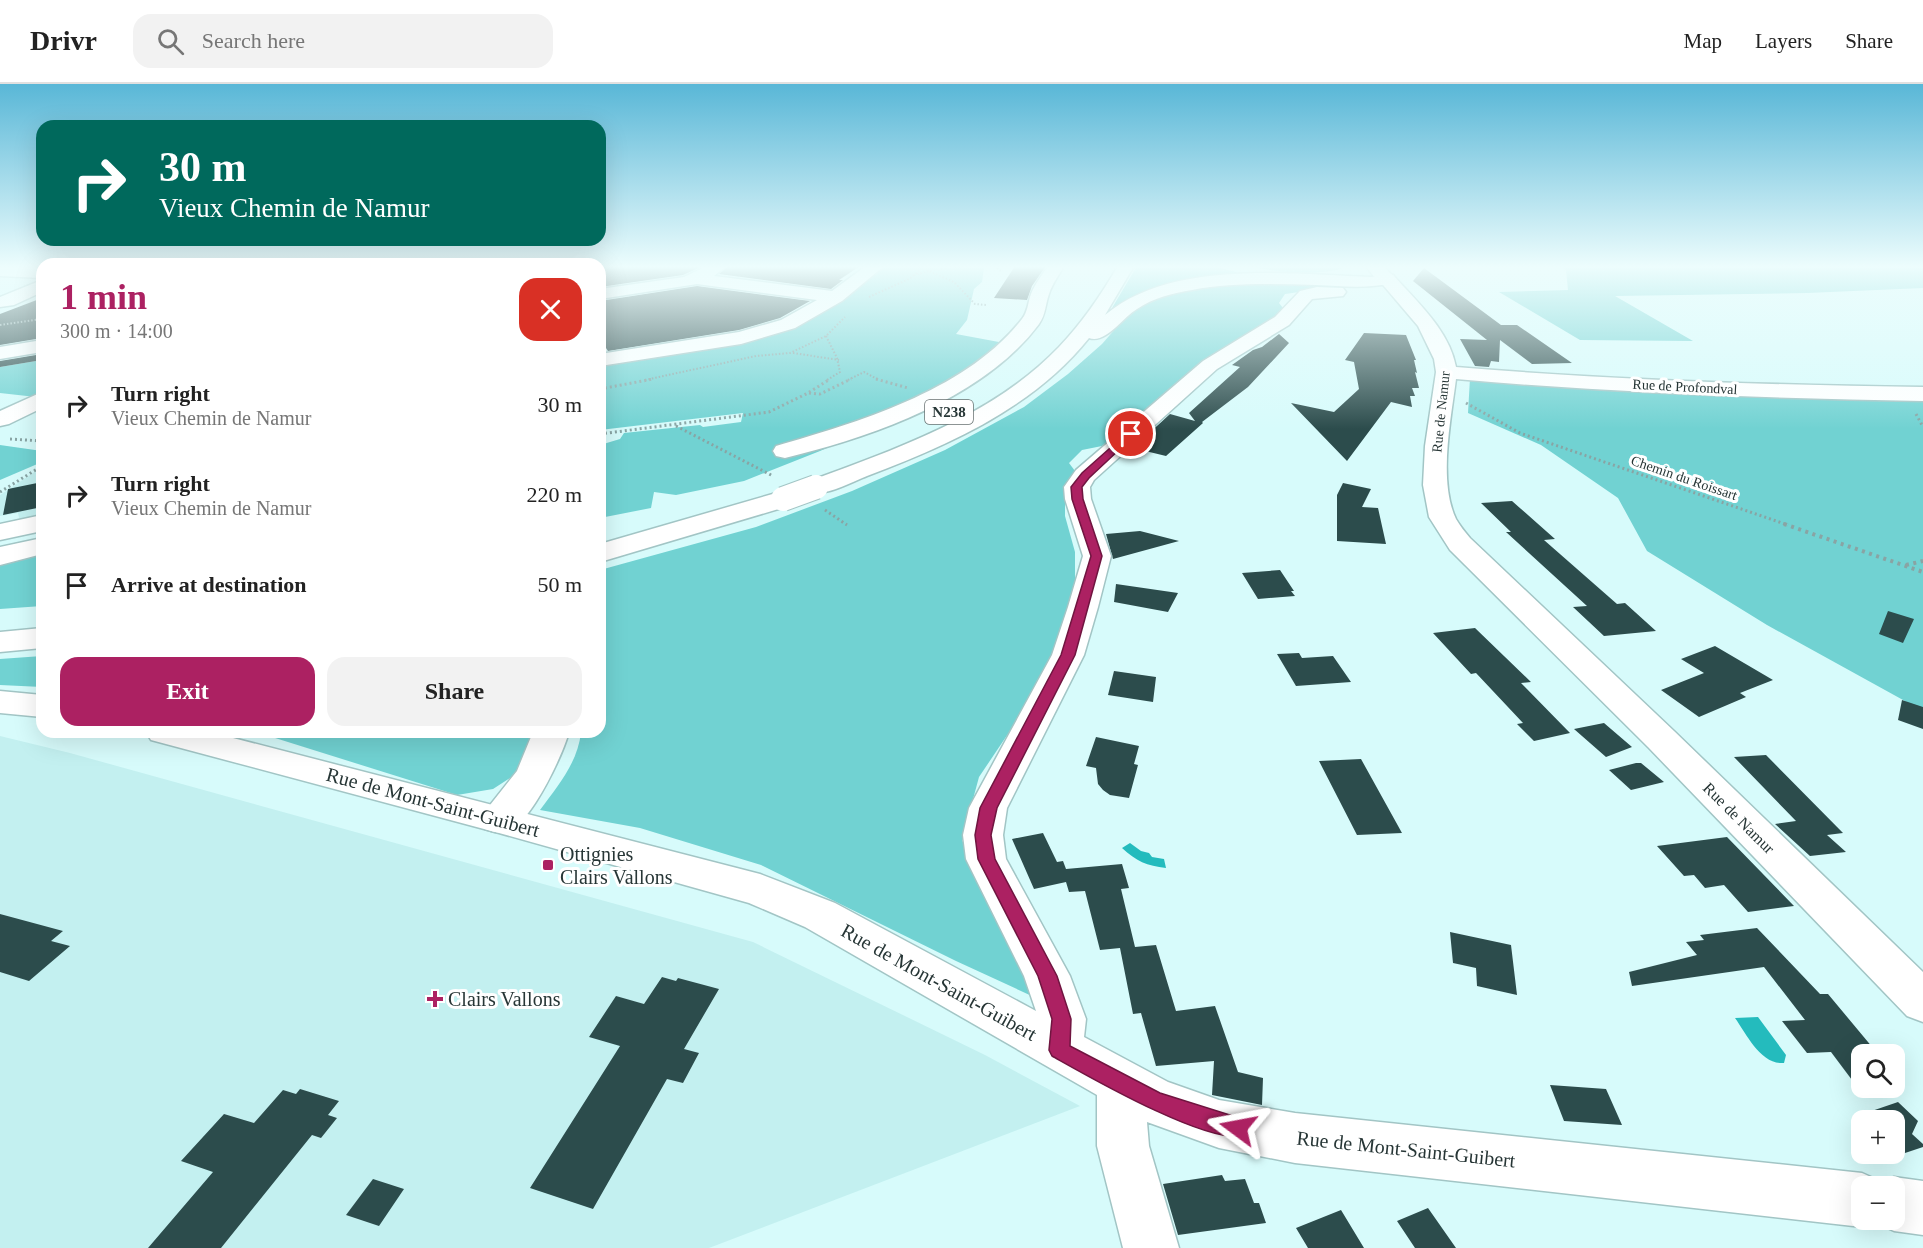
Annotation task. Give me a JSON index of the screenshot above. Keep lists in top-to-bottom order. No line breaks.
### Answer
{"streets":{"main road":["Rue de Profondval","N238","Rue de Namur","Rue de Mont-Saint-Guibert"],"path":["Chemin du Roissart"]},"crossings":[["Rue de Profondval","Rue de Namur"],["Rue de Profondval","Chemin du Roissart"],["Rue de Namur","Chemin du Roissart"]],"places":{"transit":["Ottignies Clairs Vallons"],"health":["Clairs Vallons"]},"page":{"header":"Drivr","search":"Search here","nav":["Map","Layers","Share"],"turn":["30 m","Vieux Chemin de Namur"],"heading":["1 min","300 m · 14:00"],"list":[{"name":"Turn right","note":"Vieux Chemin de Namur","value":"30 m"},{"name":"Turn right","note":"Vieux Chemin de Namur","value":"220 m"},{"name":"Arrive at destination","value":"50 m"}],"buttons":["Exit","Share"],"map_buttons":["+","−"]}}
